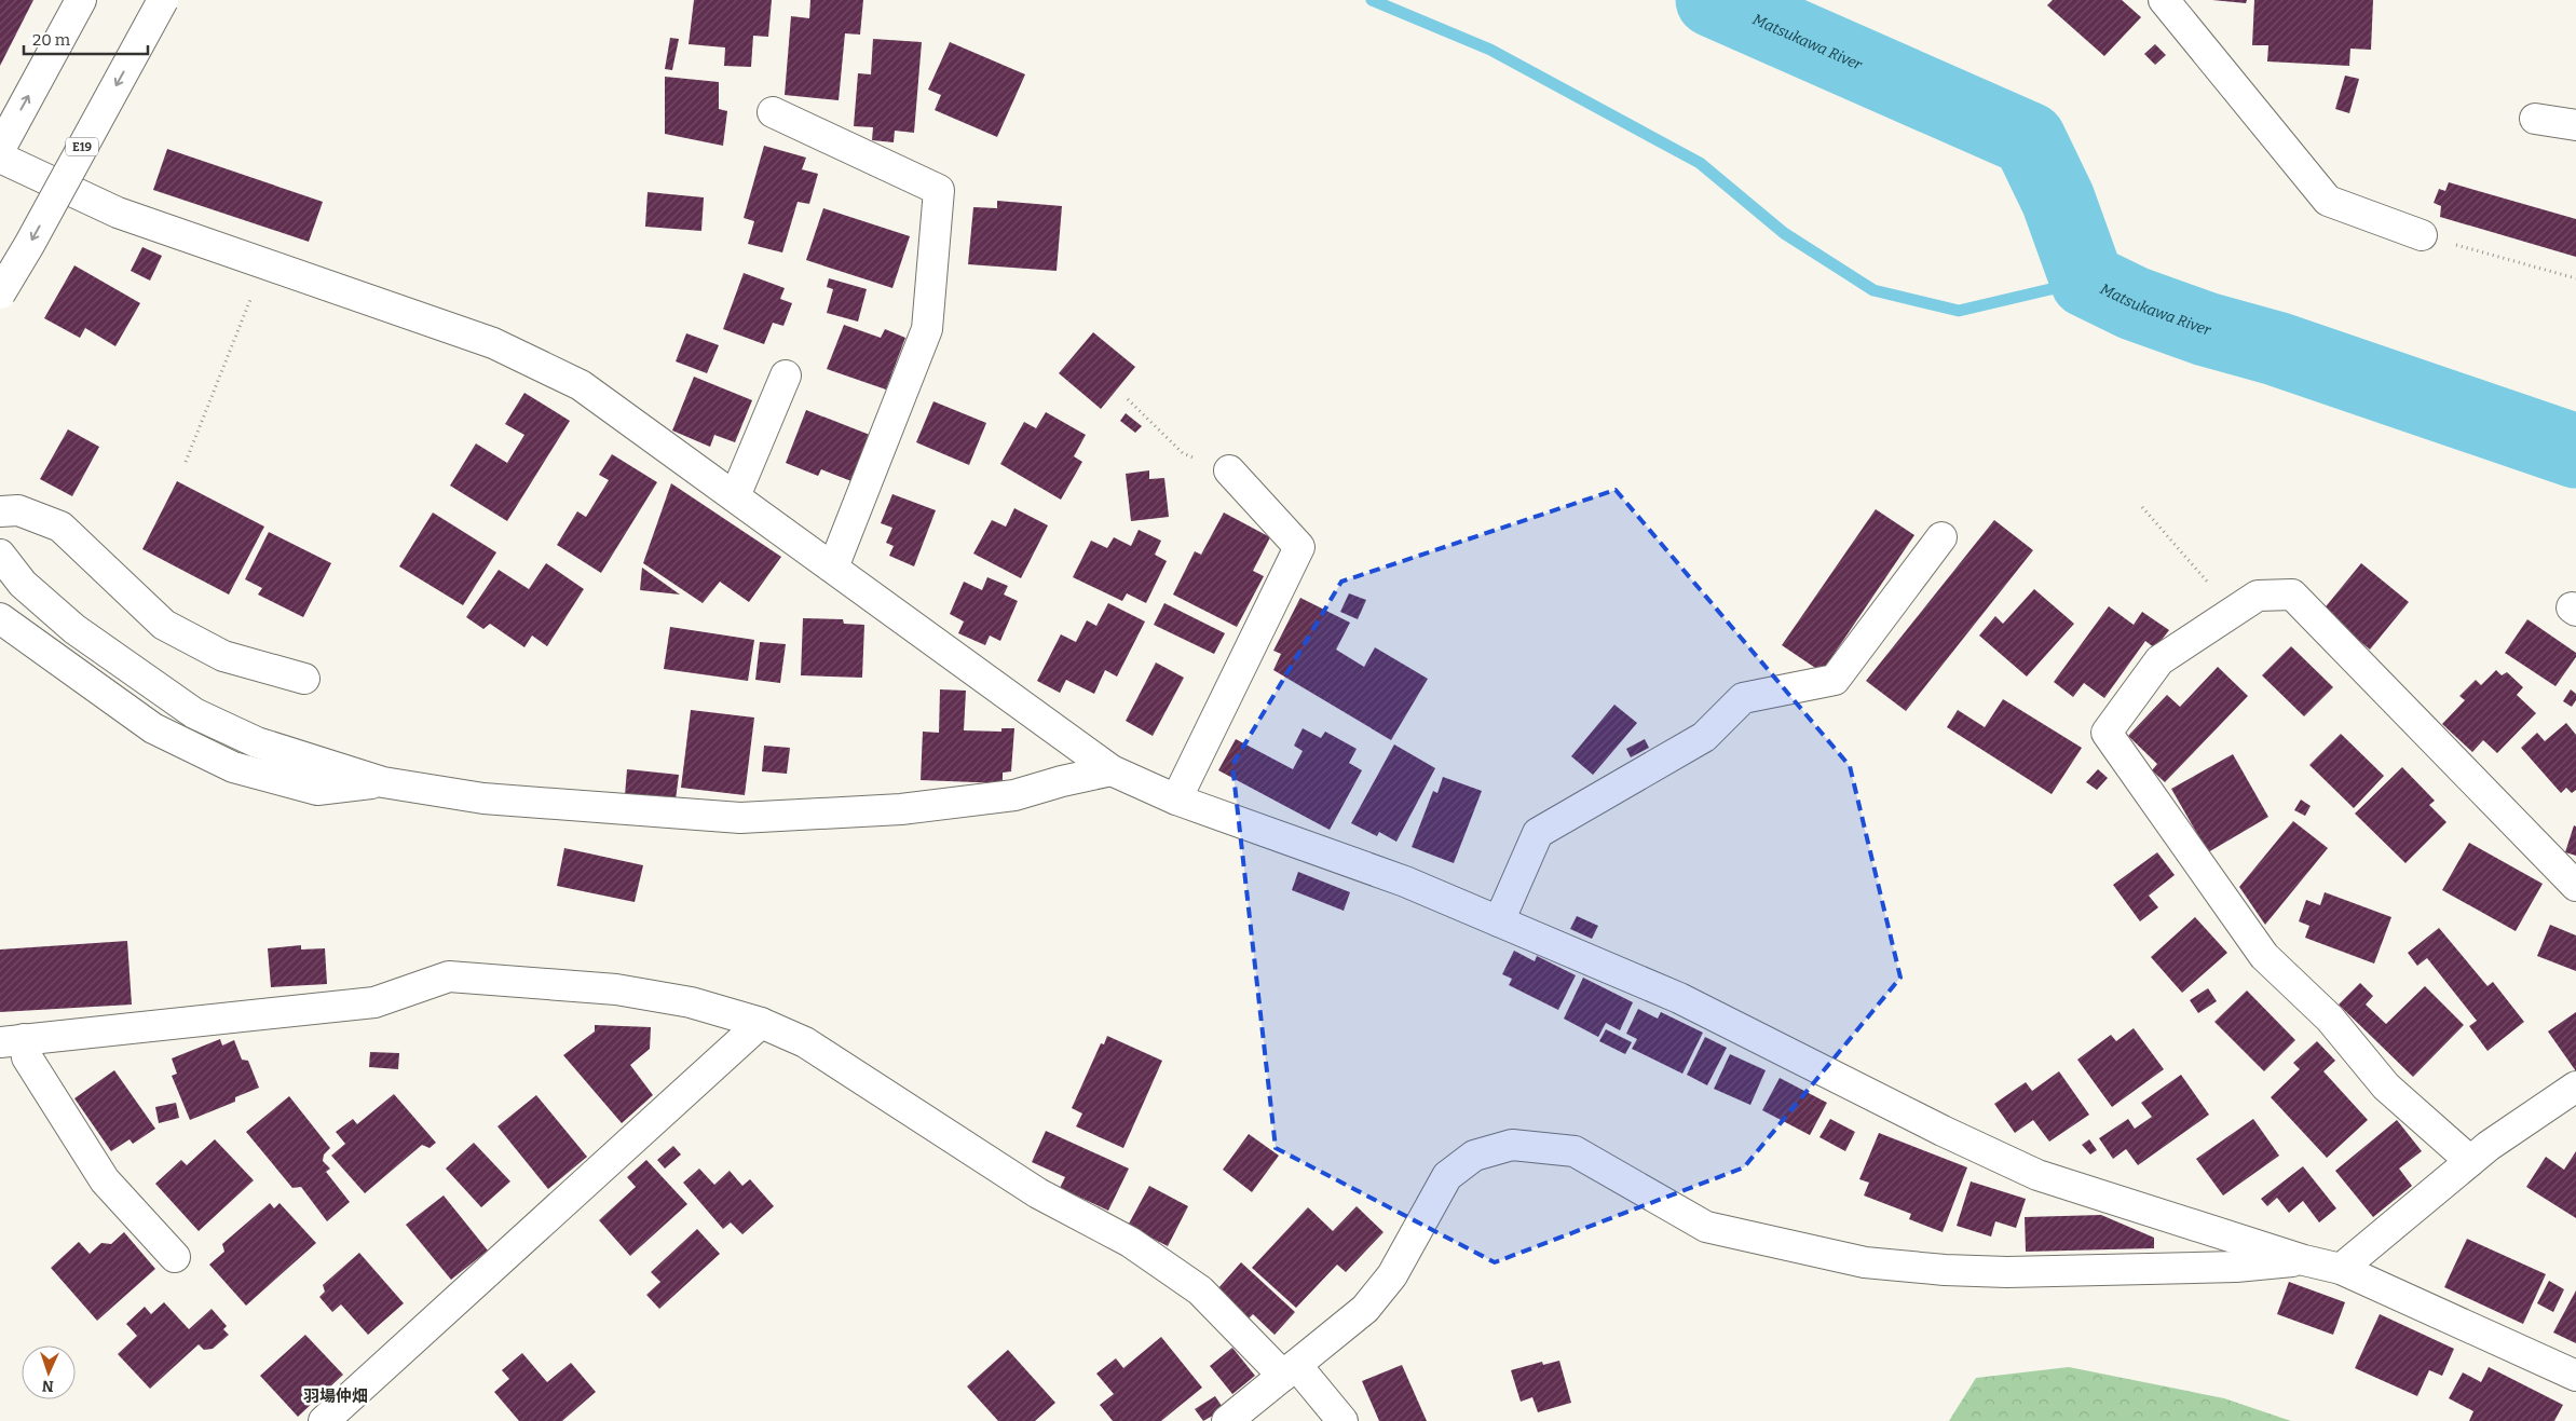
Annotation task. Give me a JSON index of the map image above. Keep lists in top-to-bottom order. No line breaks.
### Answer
{"streets":{"main road":["E19"]},"districts":["羽場仲畑"],"water":["Matsukawa River"],"scale_bar":"20 m","north":"bottom"}
